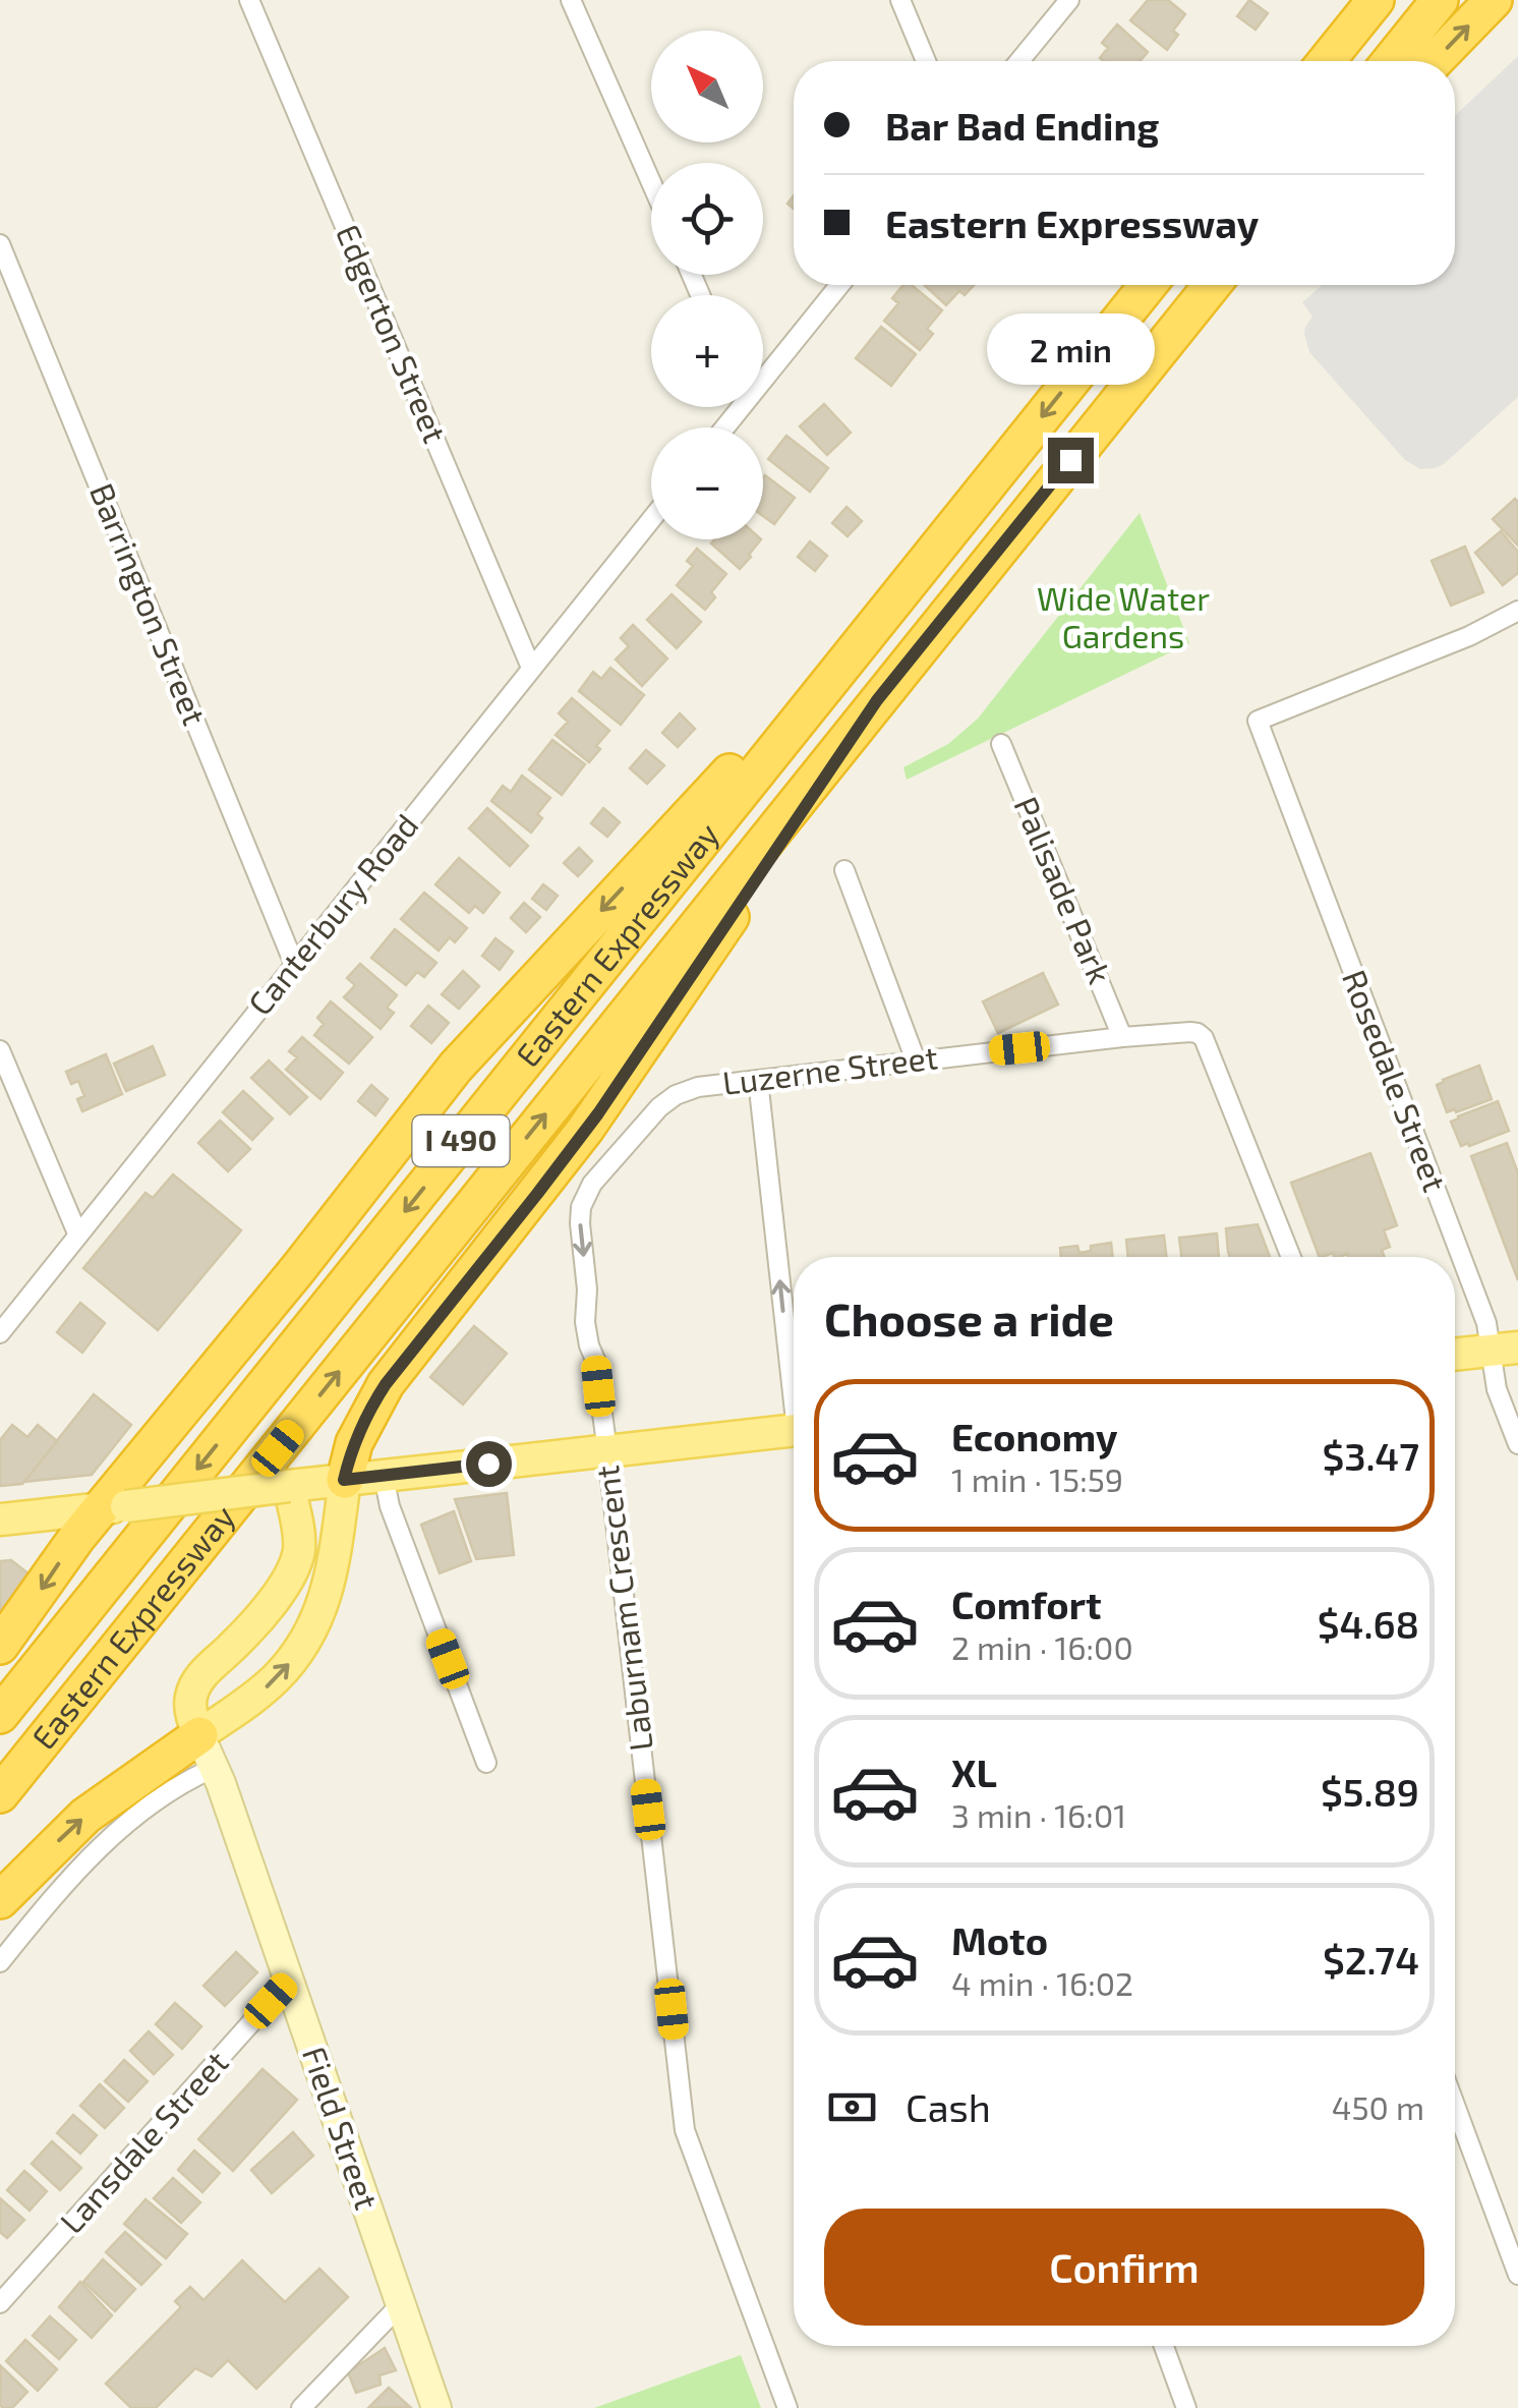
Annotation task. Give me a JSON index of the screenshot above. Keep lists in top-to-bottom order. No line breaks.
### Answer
{"streets":{"highway":["Eastern Expressway","I 490"],"street":["Edgerton Street","Barrington Street","Palisade Park","Canterbury Road","Luzerne Street","Rosedale Street","Laburnam Crescent","Field Street","Lansdale Street"]},"crossings":[["Edgerton Street","Canterbury Road"],["Barrington Street","Canterbury Road"],["Palisade Park","Luzerne Street"],["Luzerne Street","Laburnam Crescent"],["Field Street","Lansdale Street"]],"parks":["Wide Water Gardens"],"north":"top left","page":{"map_buttons":["+","−"],"banner":["Bar Bad Ending","Eastern Expressway"],"bubble":"2 min","heading":"Choose a ride","list":[{"name":"Economy","note":"1 min · 15:59","value":"$3.47"},{"name":"Comfort","note":"2 min · 16:00","value":"$4.68"},{"name":"XL","note":"3 min · 16:01","value":"$5.89"},{"name":"Moto","note":"4 min · 16:02","value":"$2.74"}],"pay":["Cash","450 m"],"buttons":"Confirm"}}
